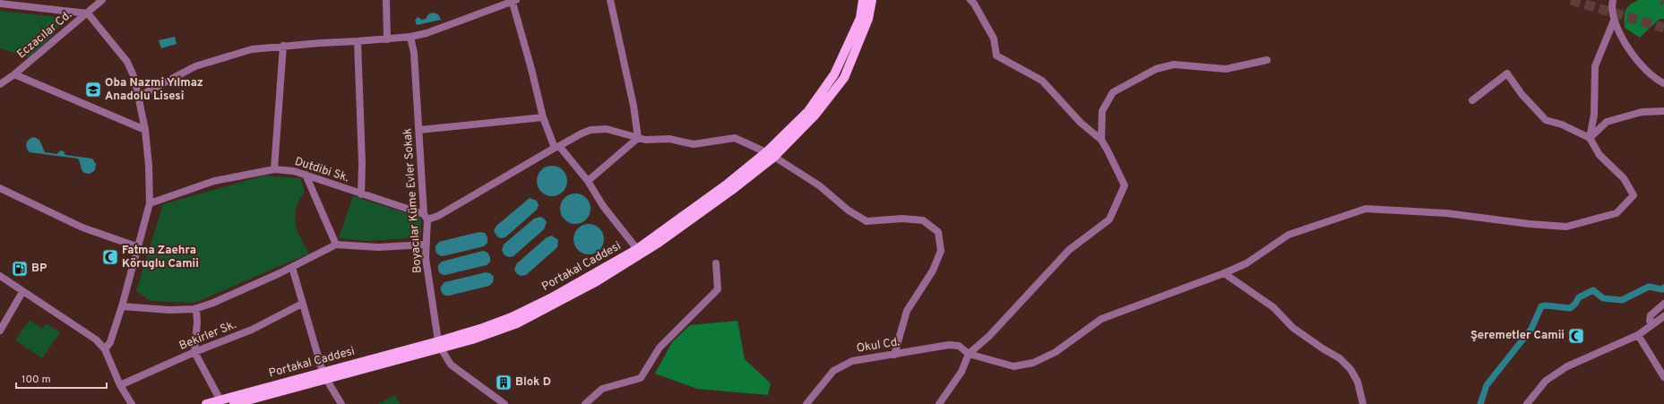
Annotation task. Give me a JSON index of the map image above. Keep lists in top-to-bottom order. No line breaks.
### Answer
{"streets":{"main road":["Portakal Caddesi"],"street":["Eczacılar Cd.","Dutdibi Sk.","Boyacılar Küme Evler Sokak","Bekirler Sk.","Okul Cd."]},"crossings":[["Dutdibi Sk.","Boyacılar Küme Evler Sokak"],["Boyacılar Küme Evler Sokak","Portakal Caddesi"]],"places":{"school or university":["Oba Nazmi Yılmaz Anadolu Lisesi"],"mosque":["Fatma Zaehra Köruglu Camii","Şeremetler Camii"],"fuel station":["BP"],"building":["Blok D"]},"scale_bar":"100 m"}
